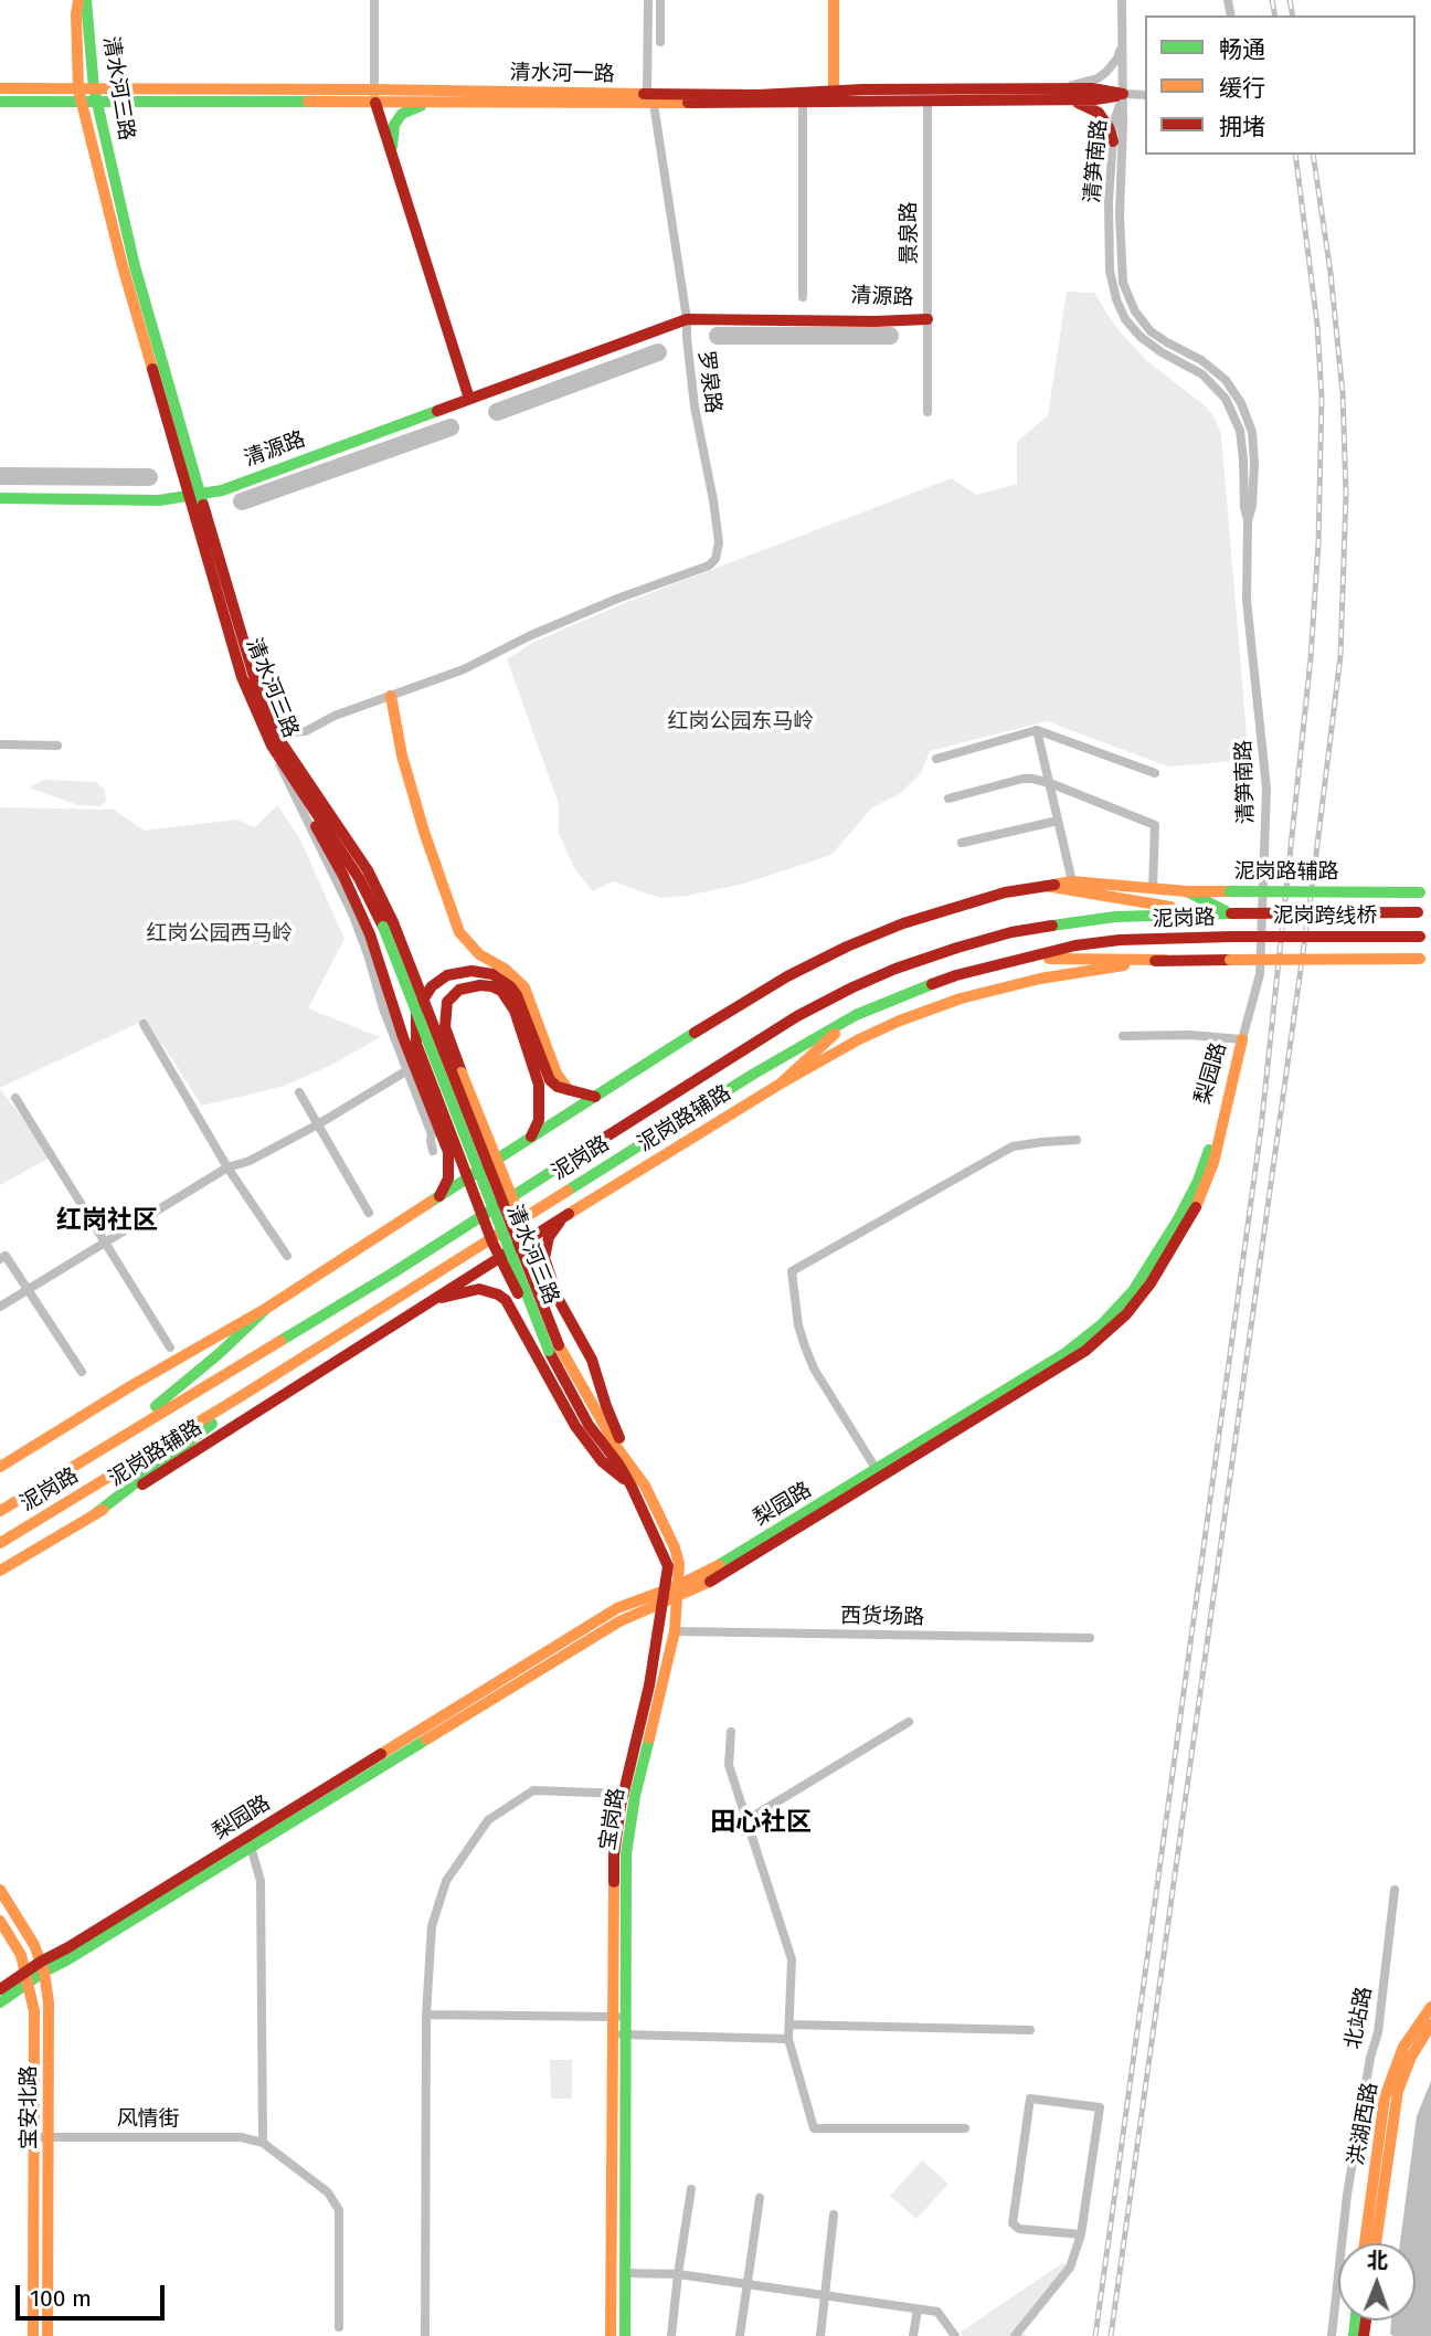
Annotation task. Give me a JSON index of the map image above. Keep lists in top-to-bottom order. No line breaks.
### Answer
{"streets":{"main road":["清水河一路","清水河三路","清源路","泥岗路辅路","泥岗跨线桥","泥岗路","梨园路","宝岗路","宝安北路","洪湖西路"],"street":["清笋南路","景泉路","罗泉路","西货场路","北站路","风情街"]},"crossings":[["清水河一路","清水河三路"],["清水河一路","清笋南路"],["清水河一路","景泉路"],["清水河一路","罗泉路"],["清水河三路","清源路"],["清水河三路","罗泉路"],["清水河三路","宝岗路"],["清笋南路","梨园路"],["景泉路","清源路"],["清源路","罗泉路"],["泥岗跨线桥","泥岗路"],["梨园路","宝岗路"],["梨园路","宝安北路"],["西货场路","宝岗路"],["宝安北路","风情街"]],"districts":["红岗社区","田心社区"],"parks":["红岗公园东马岭","红岗公园西马岭"],"legend":["畅通","缓行","拥堵"],"scale_bar":"100 m","north":"top"}
